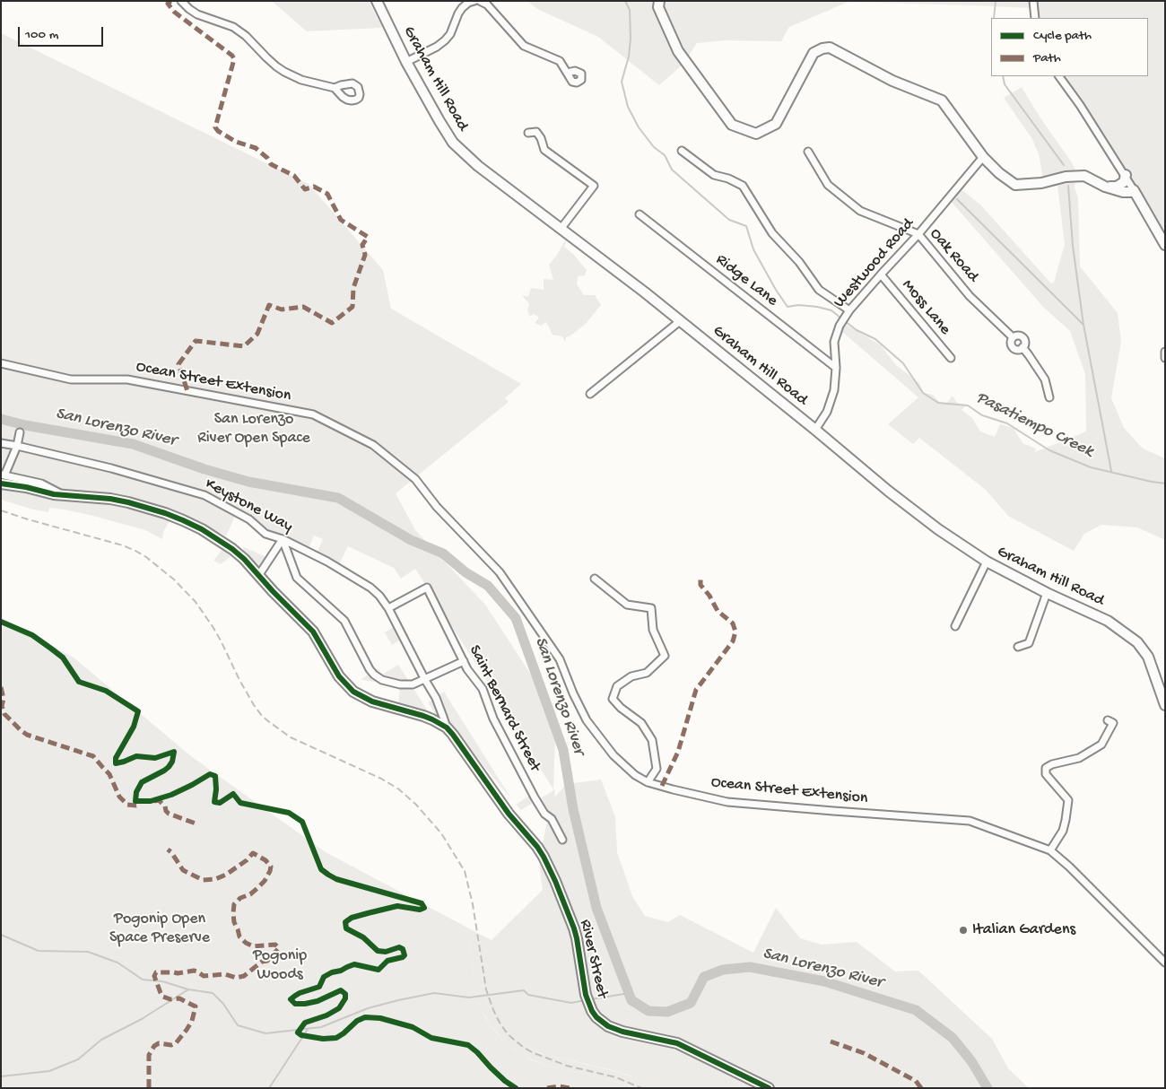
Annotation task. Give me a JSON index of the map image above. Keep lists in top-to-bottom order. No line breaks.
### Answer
{"streets":{"main road":["Graham Hill Road","River Street"],"street":["Oak Road","Westwood Road","Ridge Lane","Moss Lane","Ocean Street Extension","Keystone Way","Saint Bernard Street"]},"crossings":[["Graham Hill Road","Westwood Road"],["Oak Road","Westwood Road"],["Westwood Road","Ridge Lane"],["Westwood Road","Moss Lane"],["Keystone Way","Saint Bernard Street"],["Keystone Way","River Street"]],"water":["Pasatiempo Creek","San Lorenzo River"],"parks":["San Lorenzo River Open Space","Pogonip Open Space Preserve","Pogonip Woods"],"places":["Italian Gardens"],"legend":["Cycle path","Path"],"scale_bar":"100 m"}
